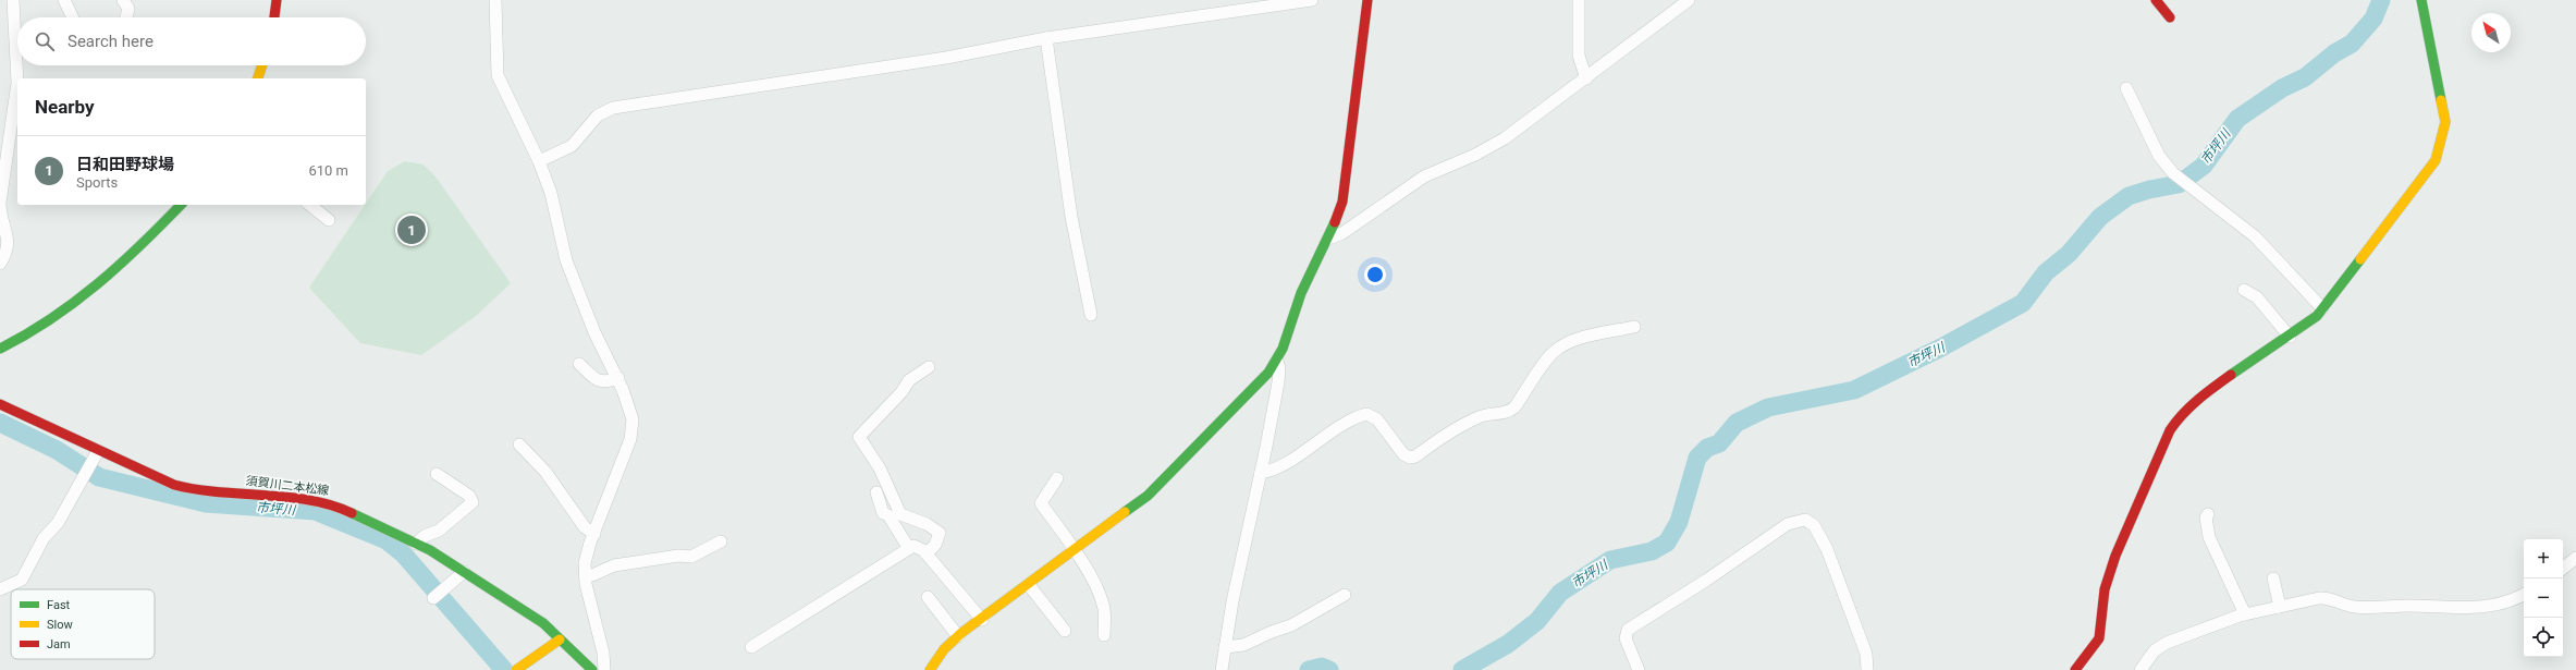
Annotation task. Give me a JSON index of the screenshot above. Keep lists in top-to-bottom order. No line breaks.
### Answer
{"streets":{"street":["須賀川二本松線"]},"water":["市坪川"],"legend":["Fast","Slow","Jam"],"north":"top left","page":{"search":"Search here","heading":"Nearby","list":[{"mark":"1","name":"日和田野球場","note":"Sports","value":"610 m"}],"pins":"1","map_buttons":["+","−"]}}
